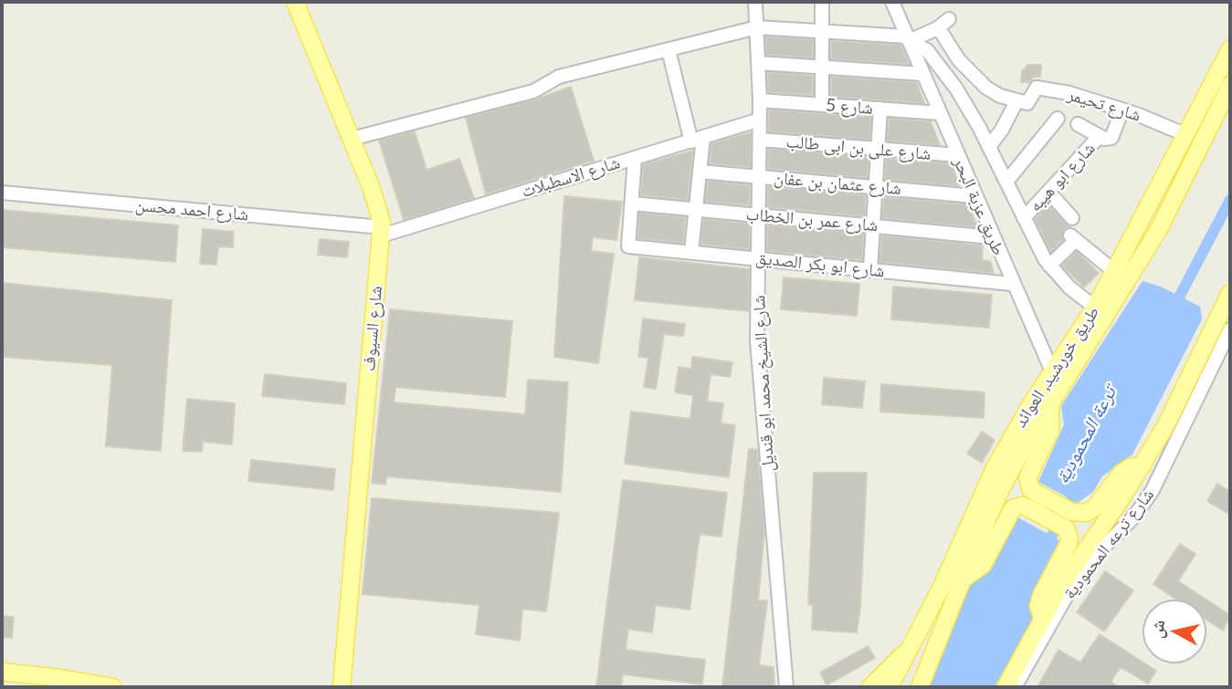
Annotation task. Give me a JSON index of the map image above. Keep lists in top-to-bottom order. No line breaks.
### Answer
{"streets":{"main road":["شارع السيوف","طريق خورشيد, العوائد"],"street":["شارع تحيمر","شارع 5","شارع على بن ابى طالب","شارع الاسطبلات","شارع ابو هيبه","شارع عثمان بن عفان","طريق عزبة البحر","شارع احمد محسن","شارع عمر بن الخطاب","شارع ابو بكر الصديق","شارع الشيخ محمد ابو قنديل","شارع ترعه المحمودية"]},"crossings":[["شارع تحيمر","شارع ابو هيبه"],["شارع تحيمر","طريق خورشيد, العوائد"],["شارع 5","طريق عزبة البحر"],["شارع 5","شارع الشيخ محمد ابو قنديل"],["شارع على بن ابى طالب","طريق عزبة البحر"],["شارع على بن ابى طالب","شارع الشيخ محمد ابو قنديل"],["شارع الاسطبلات","شارع احمد محسن"],["شارع الاسطبلات","شارع السيوف"],["شارع الاسطبلات","شارع الشيخ محمد ابو قنديل"],["شارع ابو هيبه","طريق عزبة البحر"],["شارع عثمان بن عفان","طريق عزبة البحر"],["شارع عثمان بن عفان","شارع الشيخ محمد ابو قنديل"],["طريق عزبة البحر","شارع عمر بن الخطاب"],["طريق عزبة البحر","شارع ابو بكر الصديق"],["طريق عزبة البحر","طريق خورشيد, العوائد"],["شارع احمد محسن","شارع السيوف"],["شارع عمر بن الخطاب","شارع ابو بكر الصديق"],["شارع عمر بن الخطاب","شارع الشيخ محمد ابو قنديل"],["شارع ابو بكر الصديق","شارع الشيخ محمد ابو قنديل"]],"water":["ترعة المحمودية"],"north":"left"}
